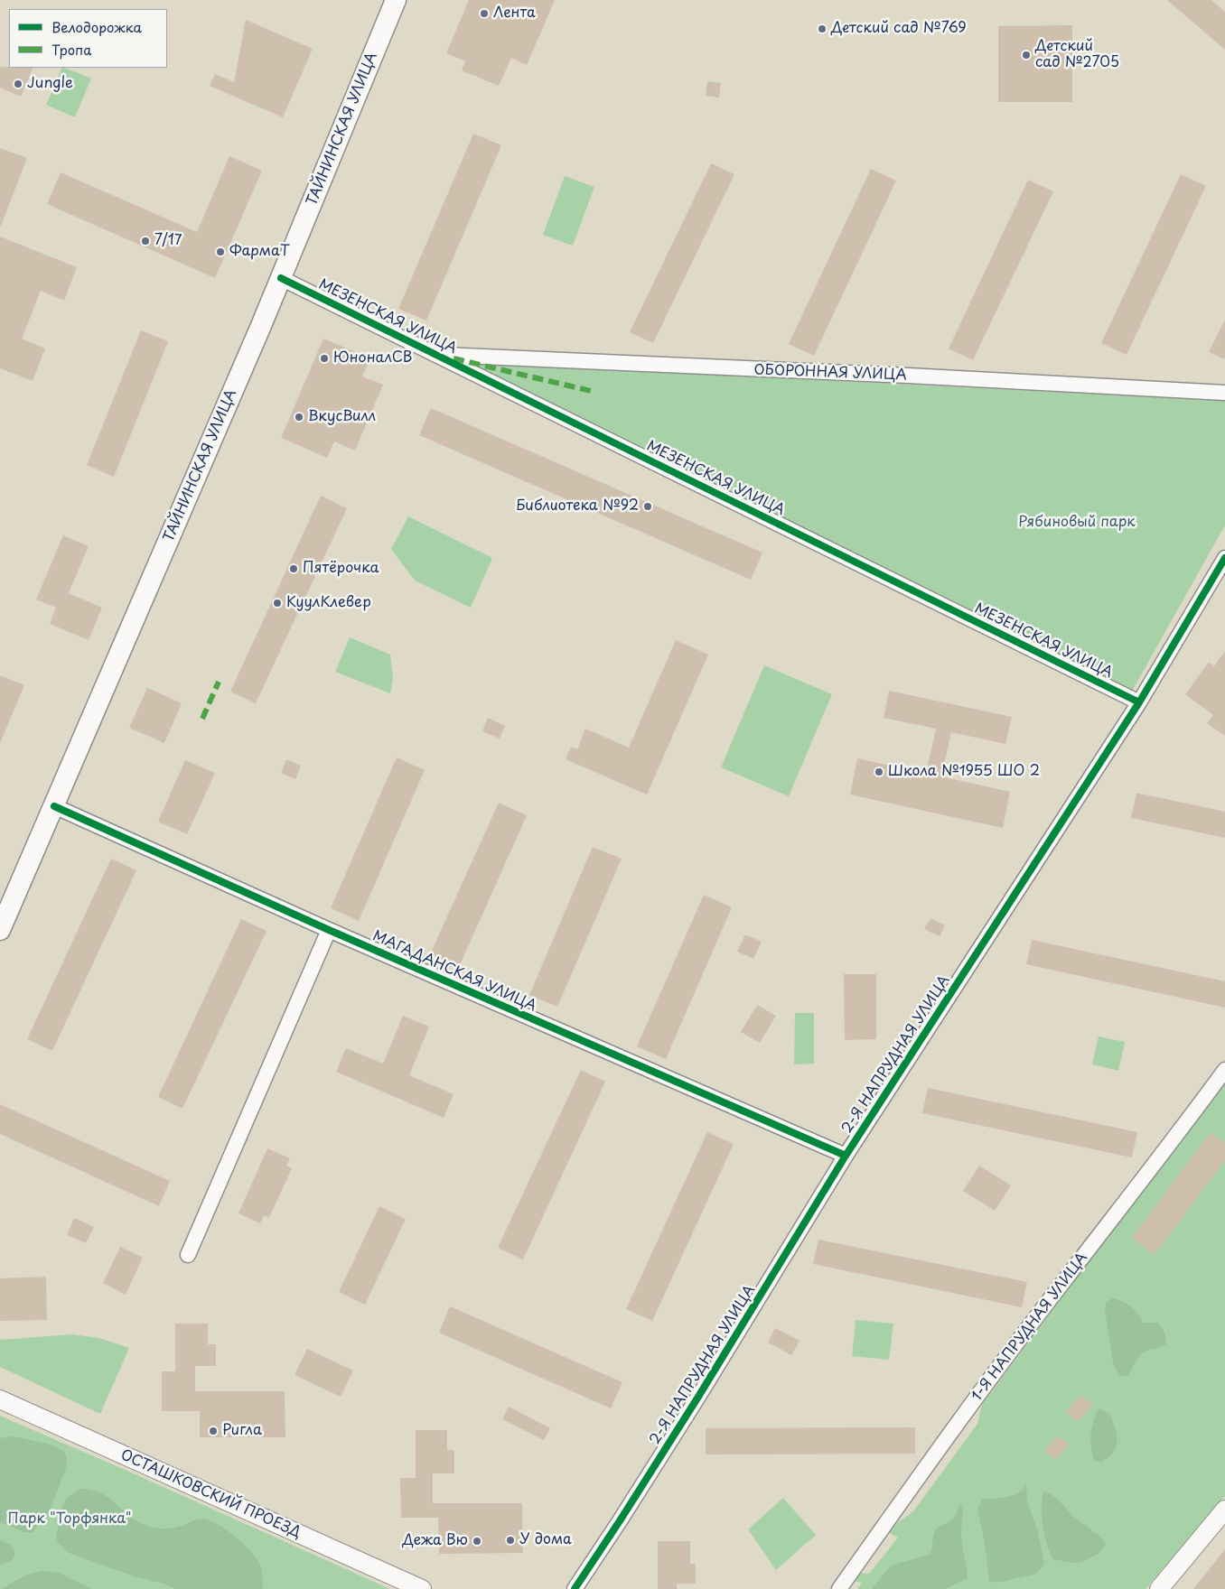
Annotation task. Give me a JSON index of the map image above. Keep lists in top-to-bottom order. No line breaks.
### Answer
{"streets":{"main road":["ТАЙНИНСКАЯ УЛИЦА"],"street":["МЕЗЕНСКАЯ УЛИЦА","ОБОРОННАЯ УЛИЦА","МАГАДАНСКАЯ УЛИЦА","2-Я НАПРУДНАЯ УЛИЦА","1-Я НАПРУДНАЯ УЛИЦА","ОСТАШКОВСКИЙ ПРОЕЗД"]},"crossings":[["ТАЙНИНСКАЯ УЛИЦА","МЕЗЕНСКАЯ УЛИЦА"],["ТАЙНИНСКАЯ УЛИЦА","МАГАДАНСКАЯ УЛИЦА"],["МЕЗЕНСКАЯ УЛИЦА","ОБОРОННАЯ УЛИЦА"],["МЕЗЕНСКАЯ УЛИЦА","2-Я НАПРУДНАЯ УЛИЦА"],["МАГАДАНСКАЯ УЛИЦА","2-Я НАПРУДНАЯ УЛИЦА"]],"parks":["Рябиновый парк","Парк \"Торфянка\""],"places":["Лента","Детский сад №769","Детский сад №2705","Jungle","7/17","ФармаТ","ЮноналСВ","ВкусВилл","Библиотека №92","Пятёрочка","КуулКлевер","Школа №1955 ШО 2","Ригла","У дома","Дежа Вю"],"legend":["Велодорожка","Тропа"]}
